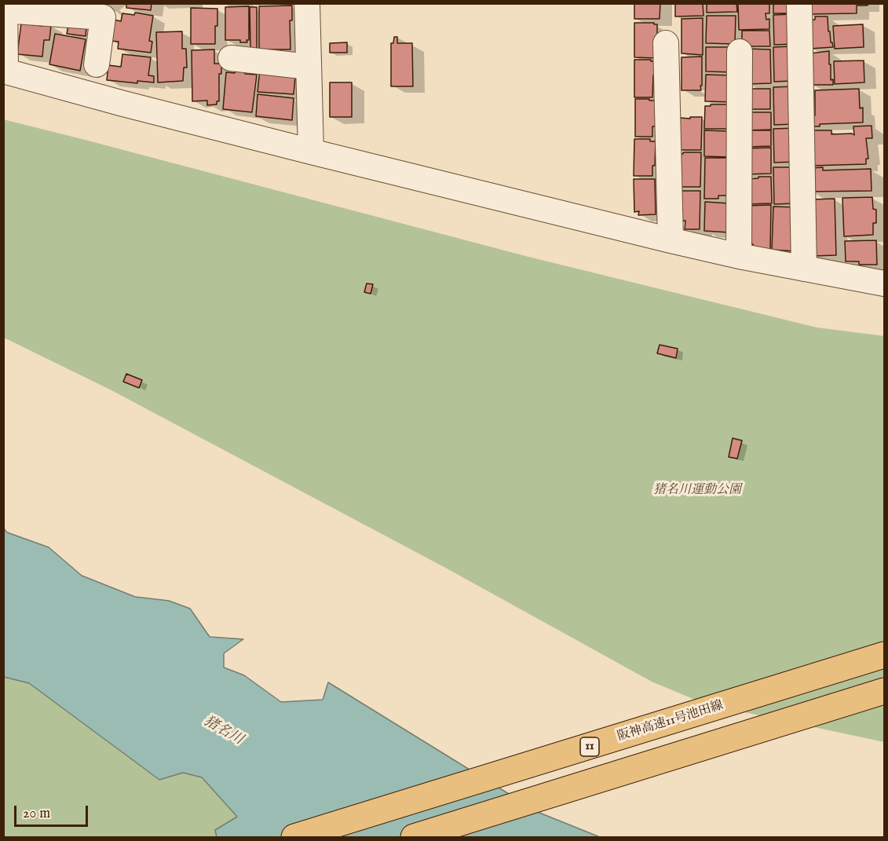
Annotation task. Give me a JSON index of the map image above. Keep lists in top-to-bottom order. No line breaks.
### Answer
{"streets":{"highway":["阪神高速11号池田線","11"]},"water":["猪名川"],"parks":["猪名川運動公園"],"scale_bar":"20 m"}
